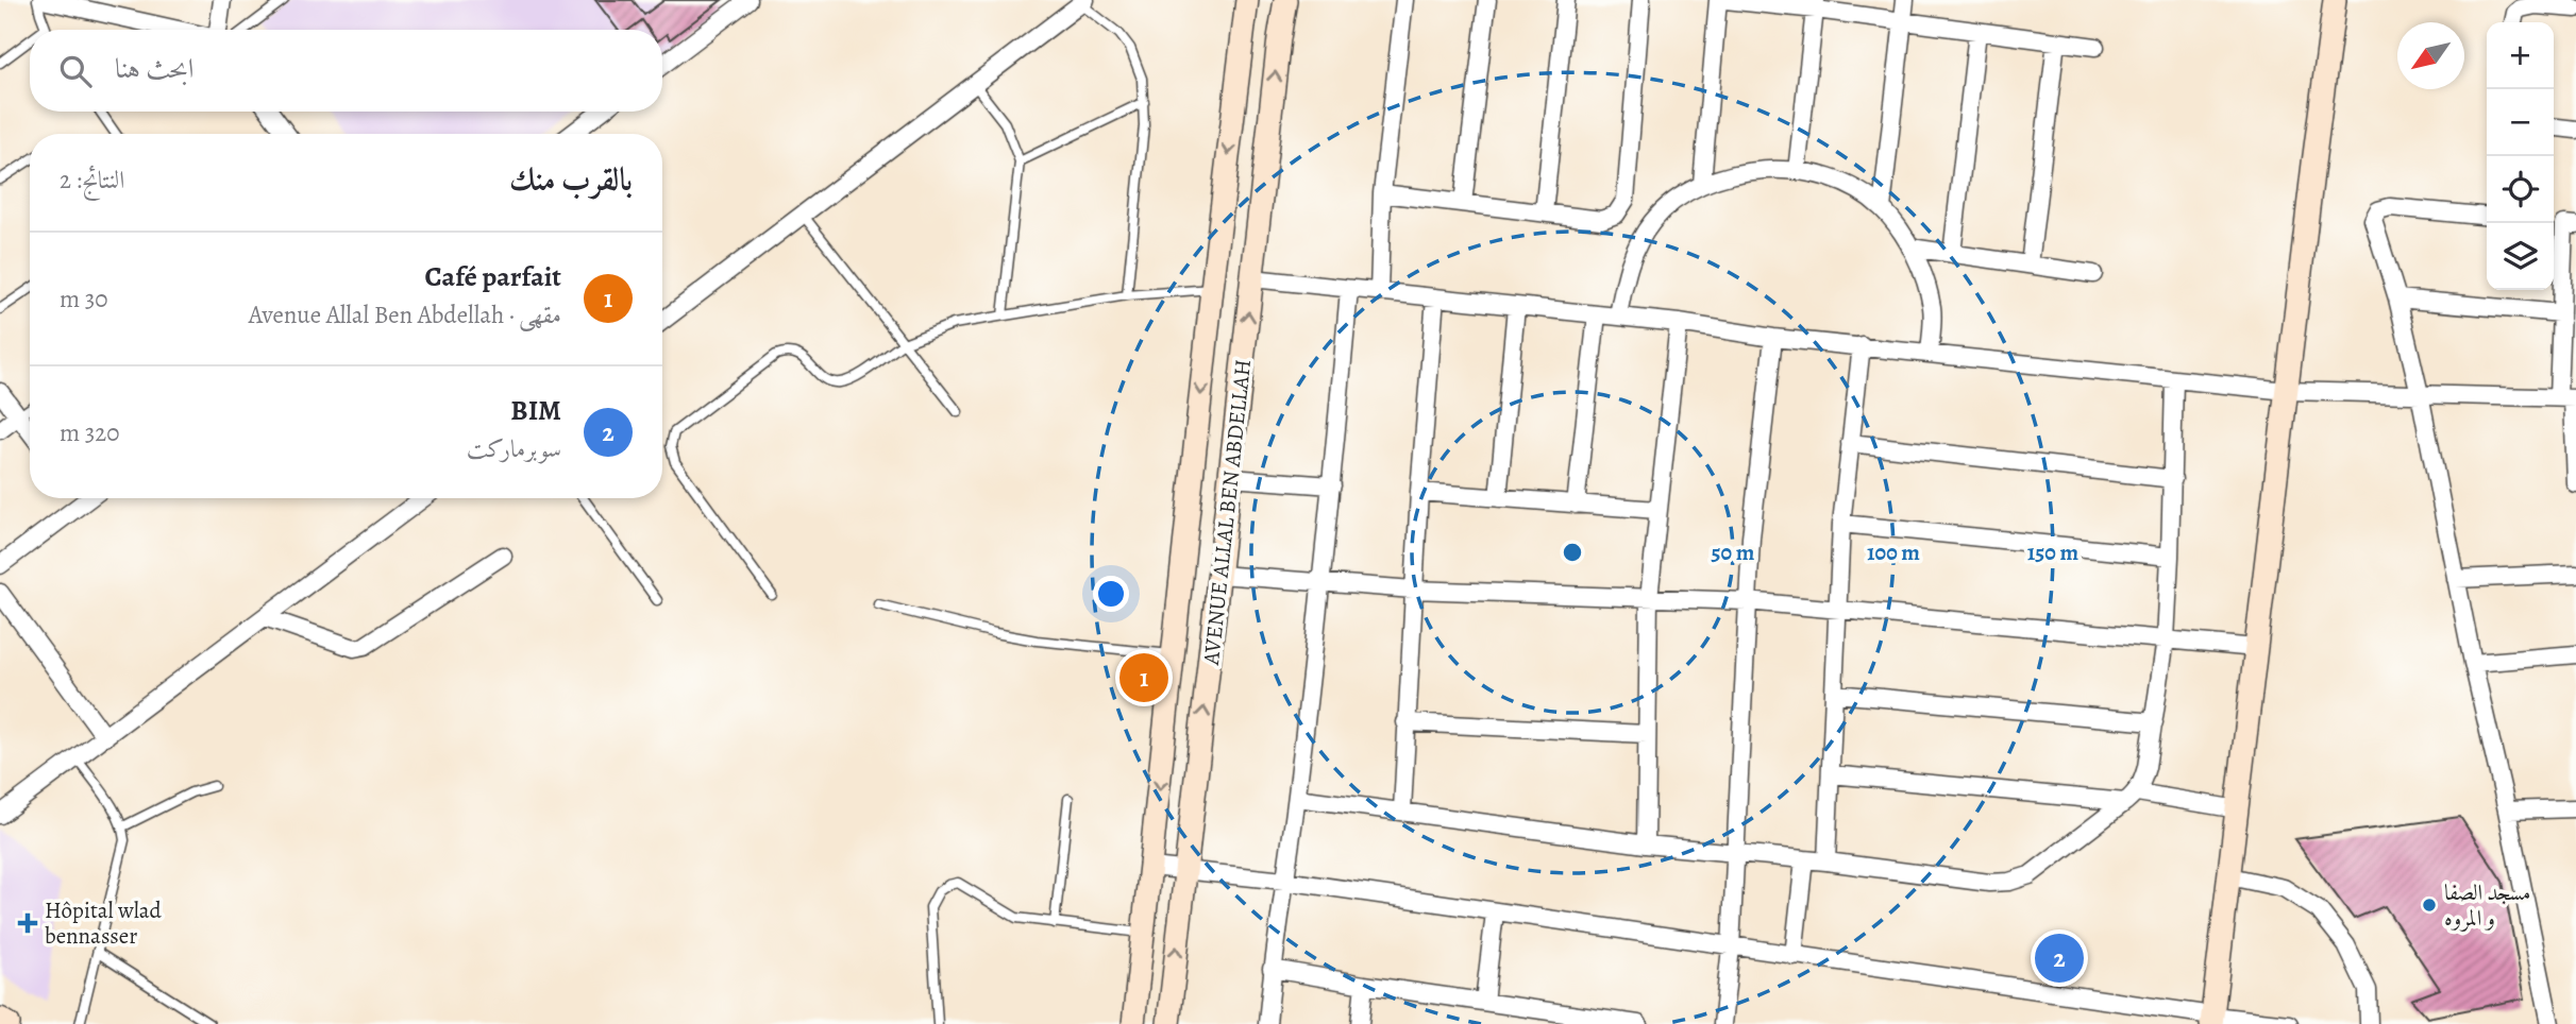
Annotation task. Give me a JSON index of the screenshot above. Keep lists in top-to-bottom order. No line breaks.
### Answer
{"streets":{"street":["AVENUE ALLAL BEN ABDELLAH"]},"places":{"other":["مسجد الصفا و المروه"],"health":["Hôpital wlad bennasser"]},"north":"bottom left","page":{"map_buttons":["+","−"],"search":"ابحث هنا","heading":["بالقرب منك","النتائج: 2"],"list":[{"mark":"1","name":"Café parfait","note":"مقهى · Avenue Allal Ben Abdellah","value":"30 m"},{"mark":"2","name":"BIM","note":"سوبرماركت","value":"320 m"}],"pins":["1","2"]},"rings":["50 m","100 m","150 m"]}
